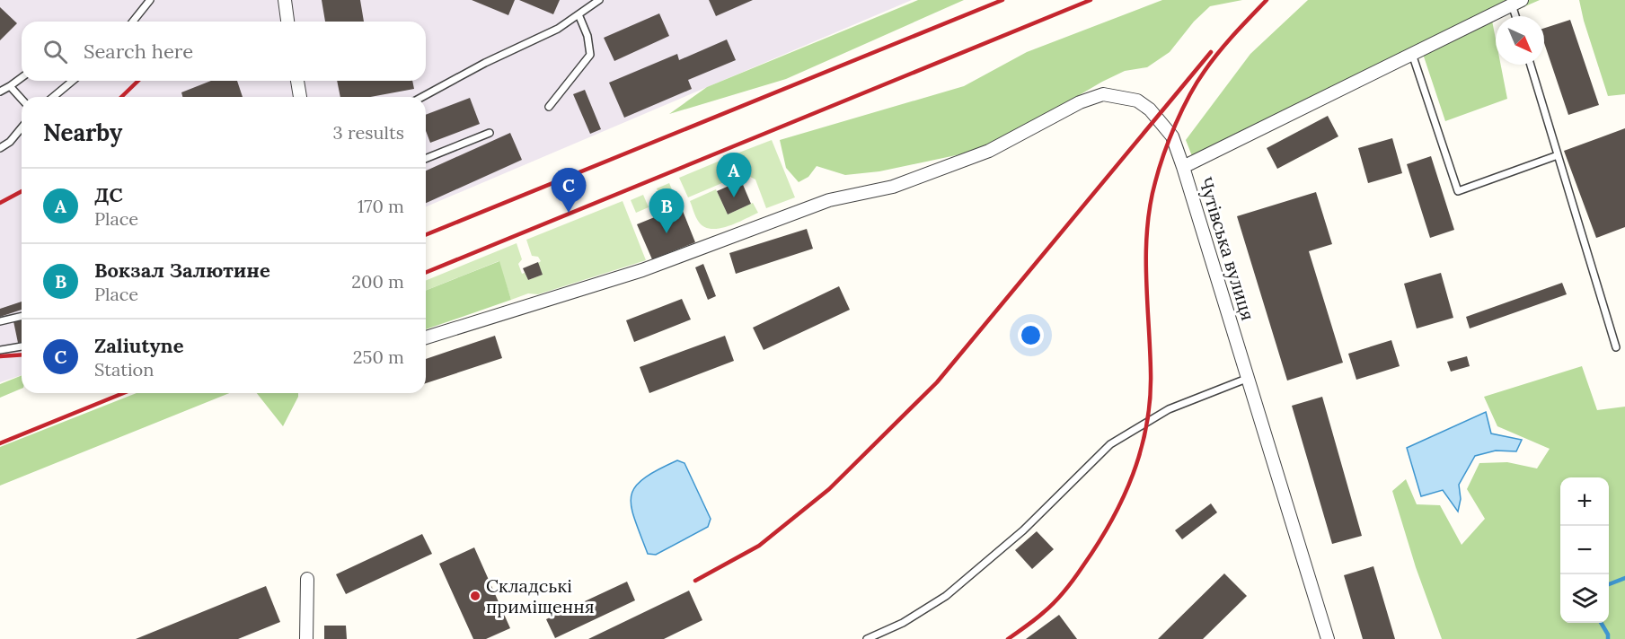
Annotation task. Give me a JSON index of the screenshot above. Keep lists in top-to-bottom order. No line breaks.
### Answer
{"streets":{"street":["Чутівська вулиця"]},"places":["Складські приміщення"],"north":"bottom right","page":{"search":"Search here","heading":["Nearby","3 results"],"pins":["A","C","B"],"list":[{"mark":"A","name":"ДС","note":"Place","value":"170 m"},{"mark":"B","name":"Вокзал Залютине","note":"Place","value":"200 m"},{"mark":"C","name":"Zaliutyne","note":"Station","value":"250 m"}],"map_buttons":["+","−"]}}
